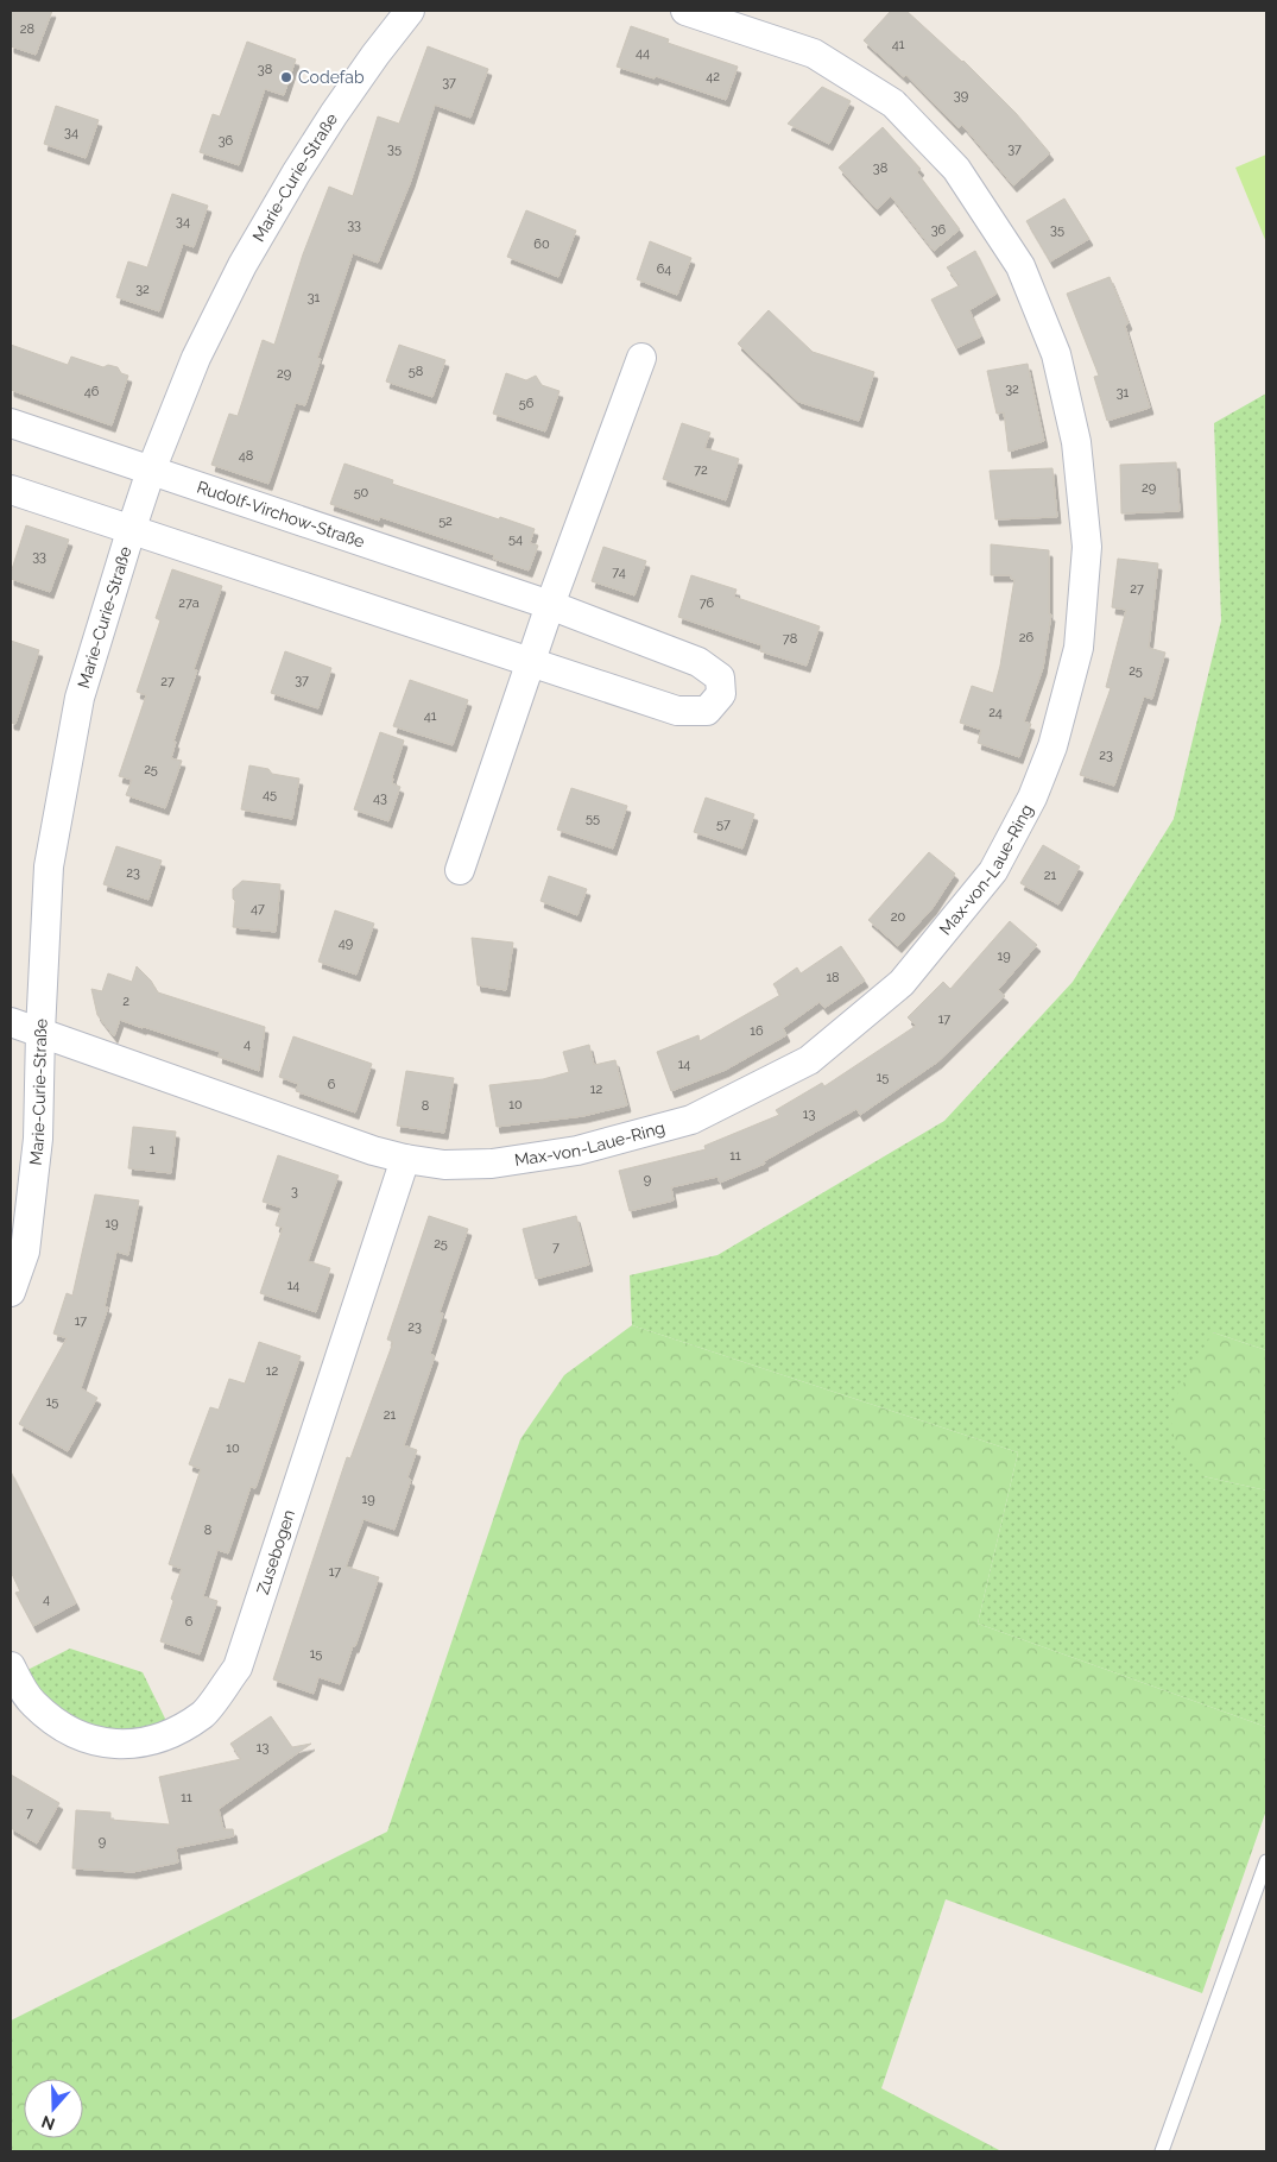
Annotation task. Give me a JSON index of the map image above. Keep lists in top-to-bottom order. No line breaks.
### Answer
{"streets":{"street":["Marie-Curie-Straße","Rudolf-Virchow-Straße","Max-von-Laue-Ring","Zusebogen"]},"crossings":[["Marie-Curie-Straße","Rudolf-Virchow-Straße"],["Marie-Curie-Straße","Max-von-Laue-Ring"],["Max-von-Laue-Ring","Zusebogen"]],"places":["Codefab"],"house_numbers":["28","41","44","38","42","37","39","34","36","35","37","38","34","33","36","35","60","64","32","31","58","29","32","46","31","56","48","72","29","50","52","54","33","74","27","27a","76","26","78","25","37","27","24","41","23","25","45","43","55","57","23","21","47","20","49","19","18","2","17","16","4","14","15","6","12","10","8","13","1","11","9","3","19","25","7","14","17","23","12","15","21","10","19","8","17","4","6","15","13","11","7","9"],"north":"bottom"}
